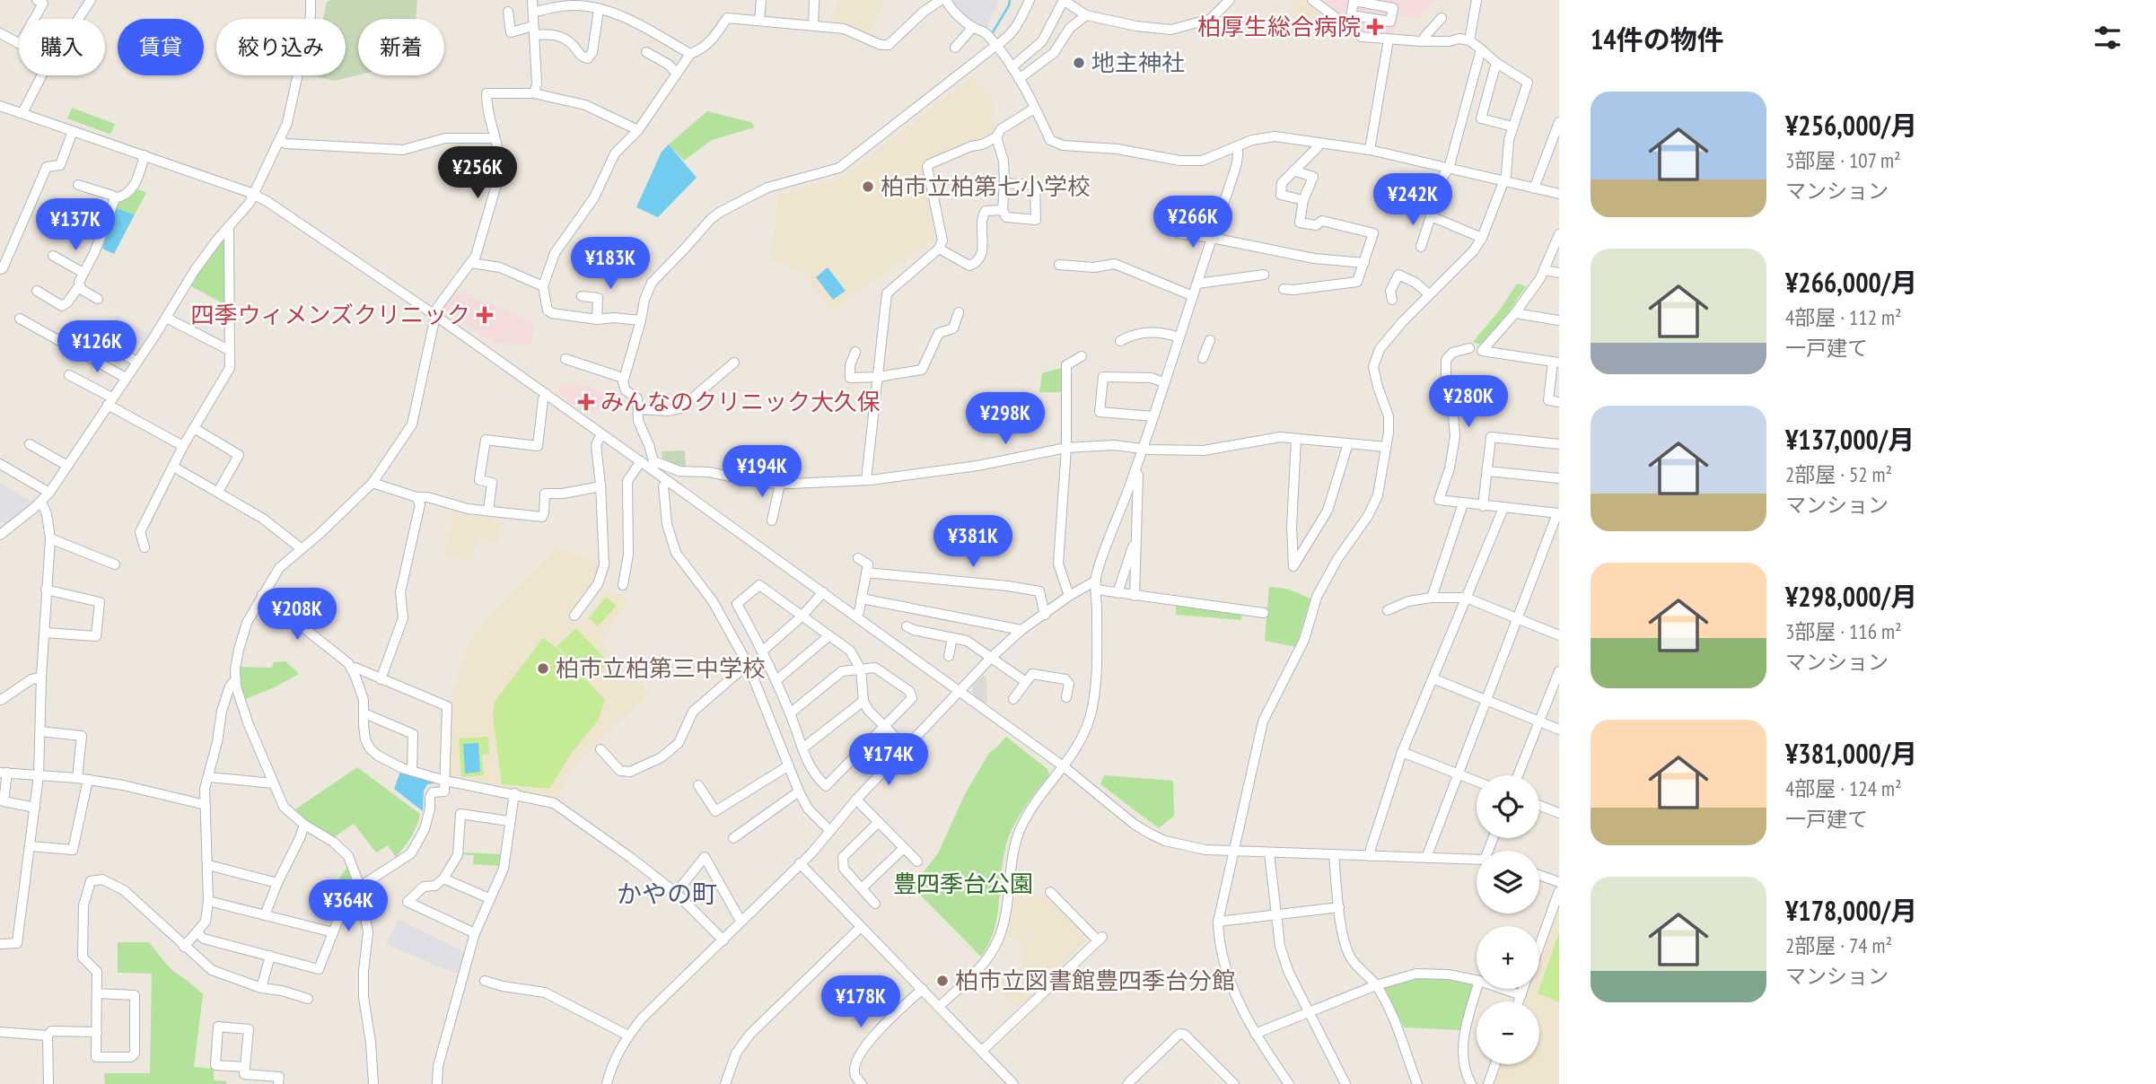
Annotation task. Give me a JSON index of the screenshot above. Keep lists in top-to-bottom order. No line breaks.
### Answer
{"districts":["かやの町"],"parks":["豊四季台公園"],"places":{"health":["柏厚生総合病院","四季ウィメンズクリニック","みんなのクリニック大久保"],"other":["地主神社","柏市立柏第七小学校","柏市立柏第三中学校","柏市立図書館豊四季台分館"]},"page":{"heading":"14件の物件","chip":["購入","賃貸","絞り込み","新着"],"list":[{"name":"¥256,000/月","note":"3部屋 · 107 m² · マンション"},{"name":"¥266,000/月","note":"4部屋 · 112 m² · 一戸建て"},{"name":"¥137,000/月","note":"2部屋 · 52 m² · マンション"},{"name":"¥298,000/月","note":"3部屋 · 116 m² · マンション"},{"name":"¥381,000/月","note":"4部屋 · 124 m² · 一戸建て"},{"name":"¥178,000/月","note":"2部屋 · 74 m² · マンション"}],"price":["¥256K","¥242K","¥266K","¥137K","¥183K","¥126K","¥280K","¥298K","¥194K","¥381K","¥208K","¥174K","¥364K","¥178K"],"map_buttons":["+","−"]}}
